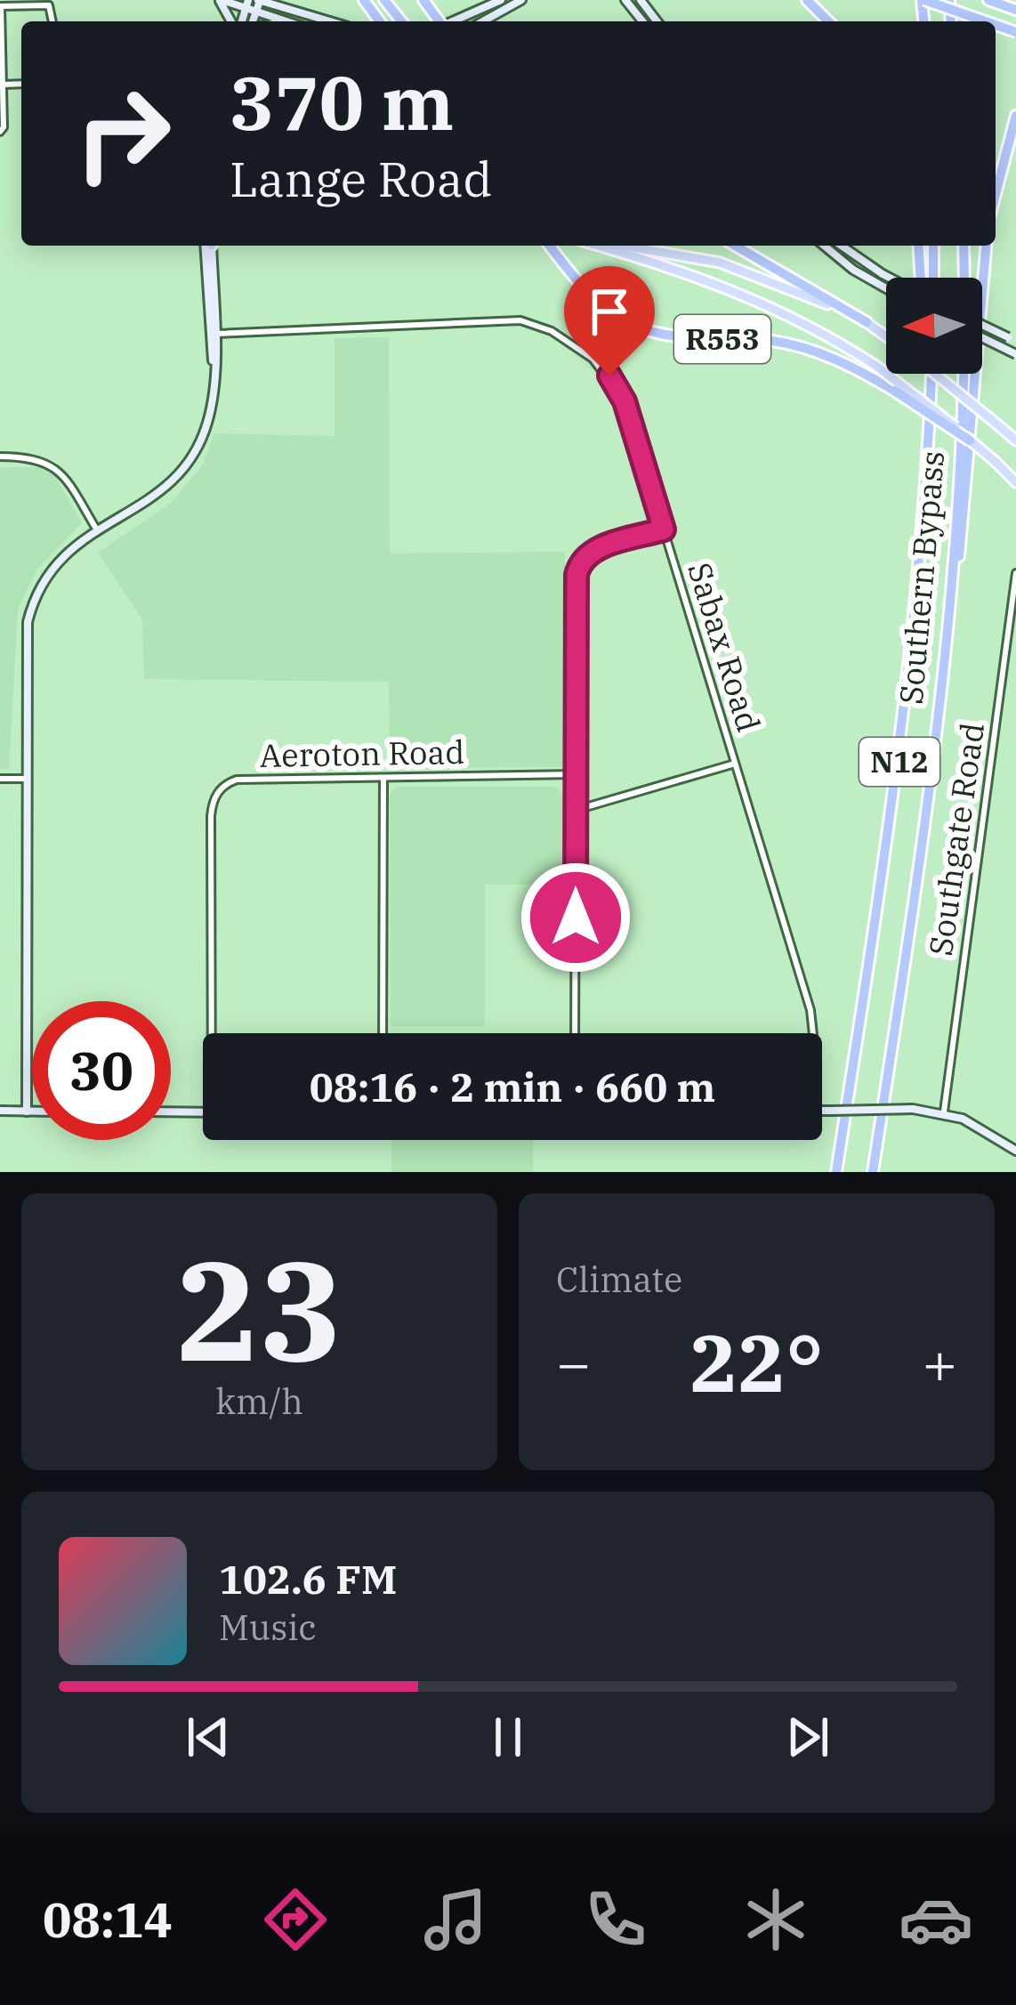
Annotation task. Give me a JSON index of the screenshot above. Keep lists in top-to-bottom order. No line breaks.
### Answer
{"streets":{"highway":["R553","Southern Bypass","N12"],"street":["Sabax Road","Aeroton Road","Southgate Road"]},"north":"left","page":{"turn":["370 m","Lange Road"],"limit":"30","trip":"08:16 · 2 min · 660 m","tile":[["23","km/h"],"Climate"],"heat":["−","22°","+"],"song":["102.6 FM","Music"],"tabs":"08:14"}}
